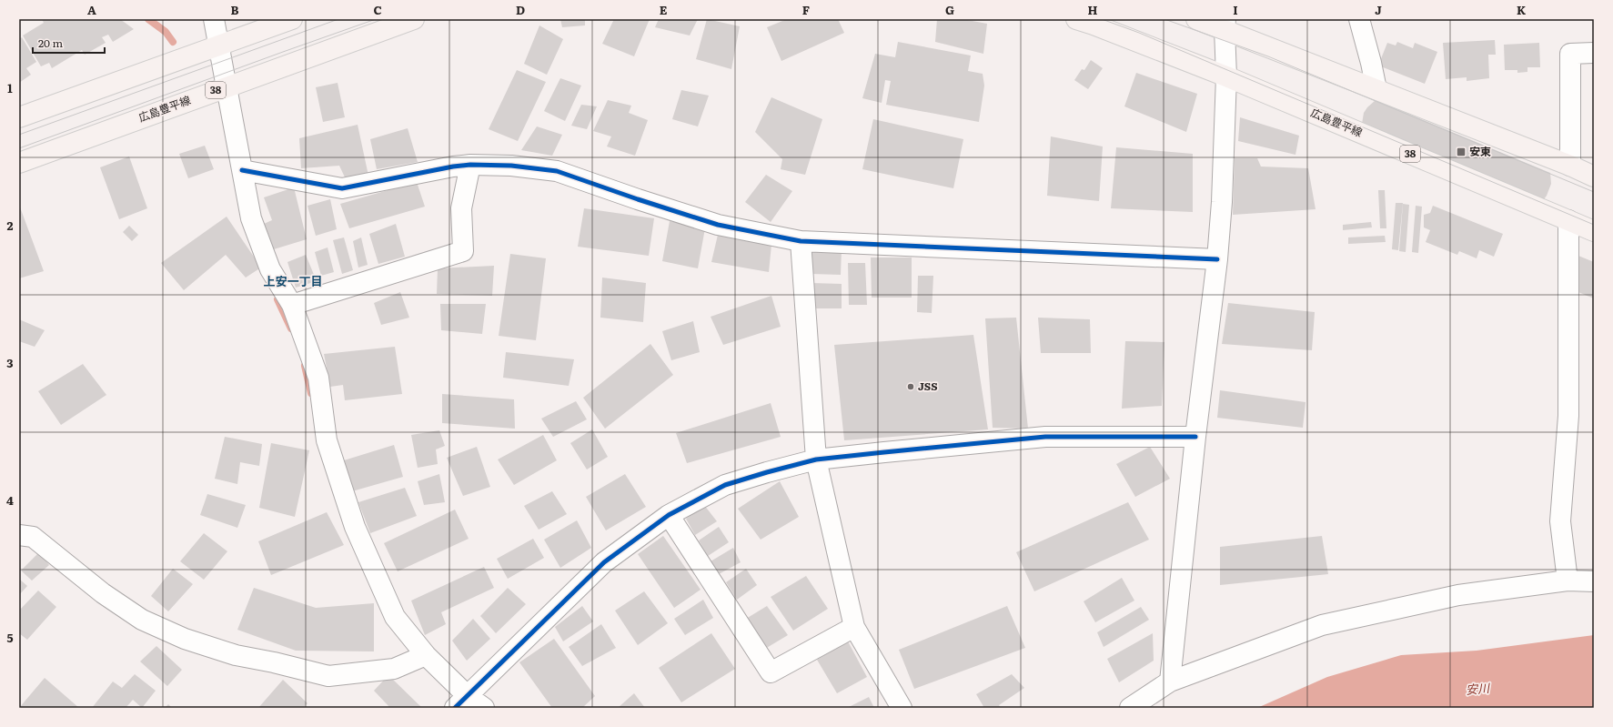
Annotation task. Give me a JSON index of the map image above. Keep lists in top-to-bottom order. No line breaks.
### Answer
{"streets":{"main road":["38","広島豊平線"]},"districts":["上安一丁目"],"water":["安川"],"places":{"transit":["安東"],"other":["JSS"]},"scale_bar":"20 m","grid":{"columns":["A","B","C","D","E","F","G","H","I","J","K"],"rows":["1","2","3","4","5"]}}
